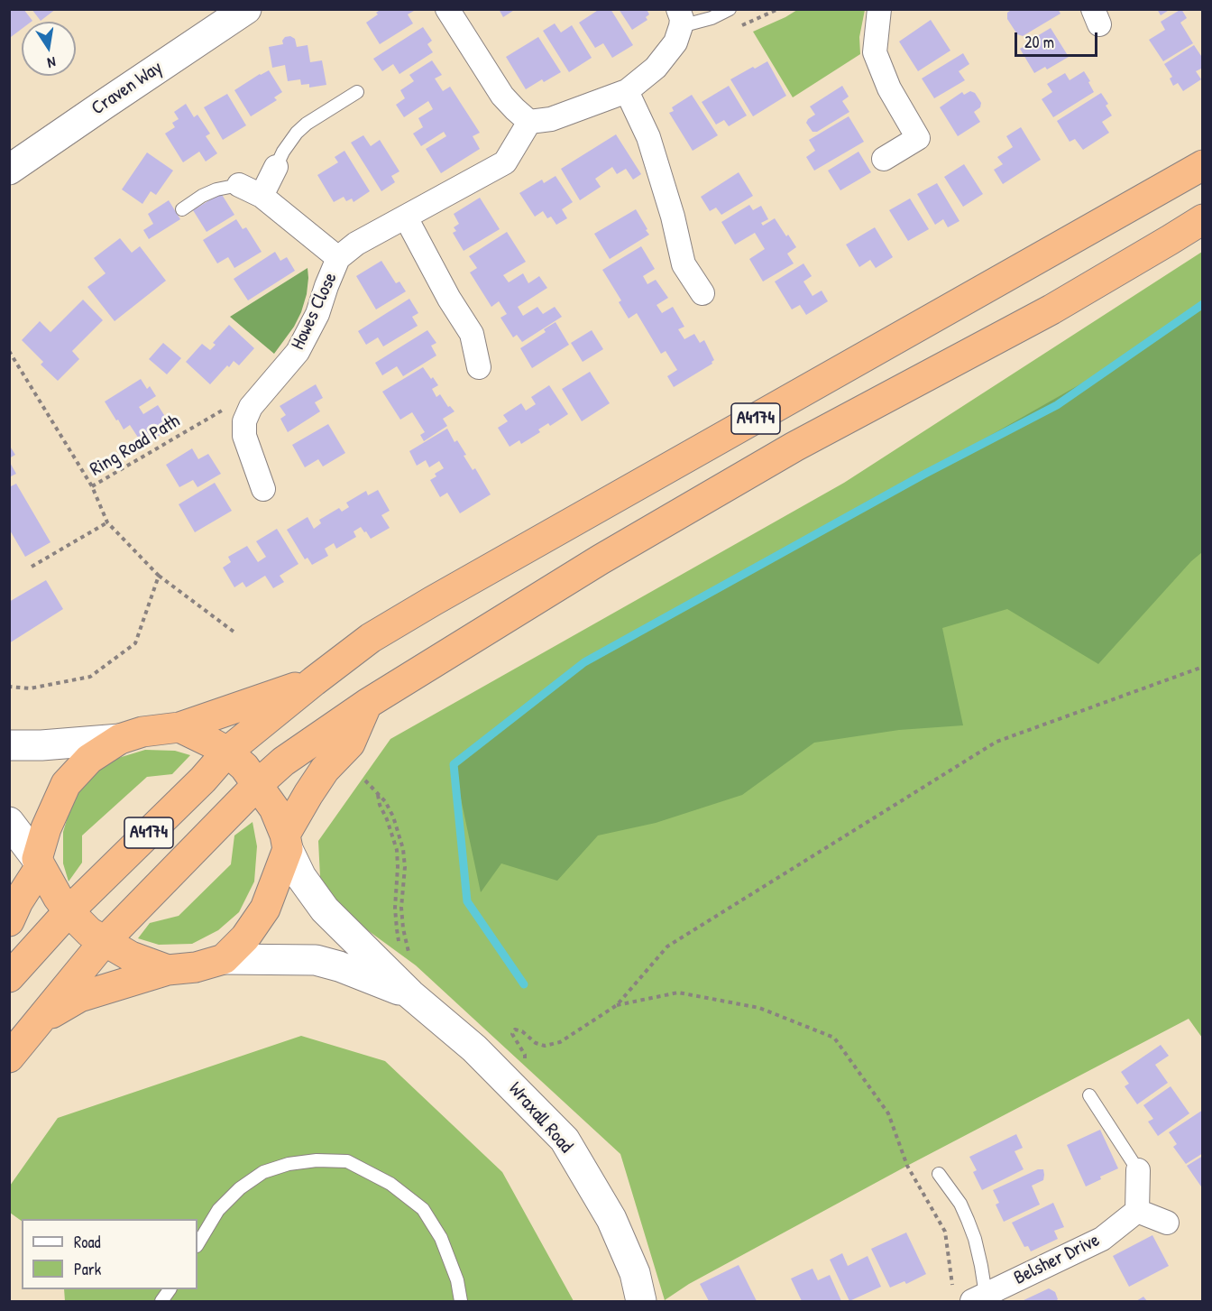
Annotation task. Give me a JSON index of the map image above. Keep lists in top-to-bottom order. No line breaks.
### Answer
{"streets":{"highway":["A4174"],"street":["Craven Way","Howes Close","Wraxall Road","Belsher Drive"],"path":["Ring Road Path"]},"crossings":[["Howes Close","Ring Road Path"]],"legend":["Road","Park"],"scale_bar":"20 m","north":"bottom"}
